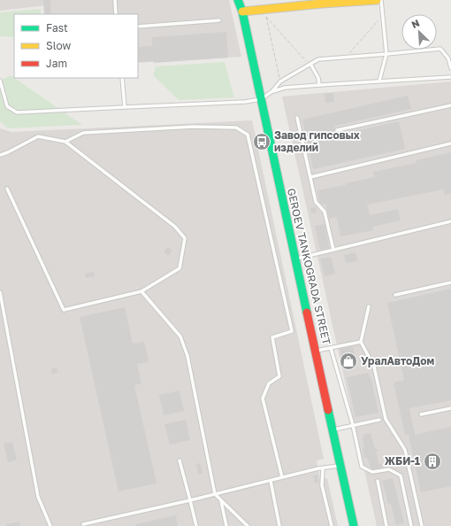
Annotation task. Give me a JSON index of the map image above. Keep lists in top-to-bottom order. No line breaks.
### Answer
{"streets":{"main road":["GEROEV TANKOGRADA STREET"]},"places":{"bus stop":["Завод гипсовых изделий"],"shop":["УралАвтоДом"],"building":["ЖБИ-1"]},"legend":["Fast","Slow","Jam"],"north":"top left"}
